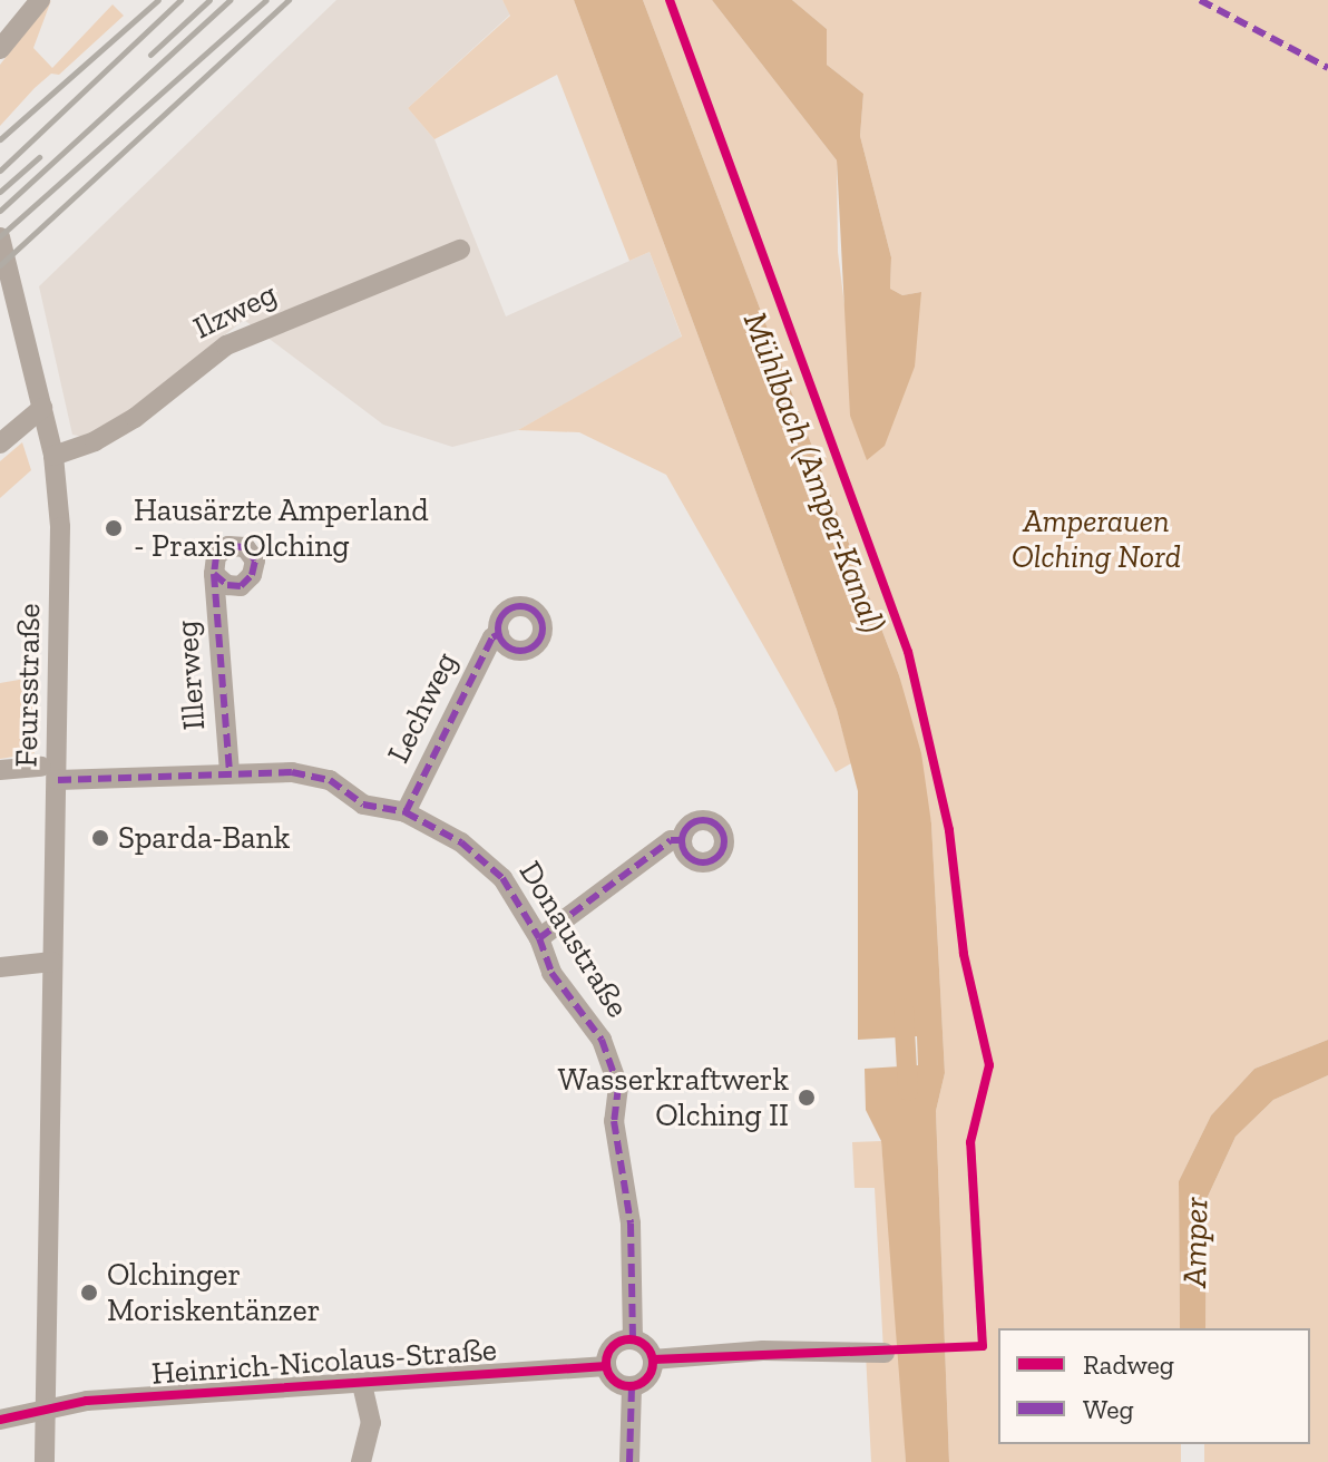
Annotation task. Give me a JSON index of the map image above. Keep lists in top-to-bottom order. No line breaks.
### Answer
{"streets":{"street":["Ilzweg","Illerweg","Feursstraße","Lechweg","Donaustraße","Heinrich-Nicolaus-Straße"]},"crossings":[["Ilzweg","Feursstraße"],["Illerweg","Donaustraße"],["Feursstraße","Donaustraße"],["Feursstraße","Heinrich-Nicolaus-Straße"],["Lechweg","Donaustraße"],["Donaustraße","Heinrich-Nicolaus-Straße"]],"water":["Mühlbach (Amper-Kanal)","Amper"],"parks":["Amperauen Olching Nord"],"places":["Hausärzte Amperland - Praxis Olching","Sparda-Bank","Wasserkraftwerk Olching II","Olchinger Moriskentänzer"],"legend":["Radweg","Weg"]}
